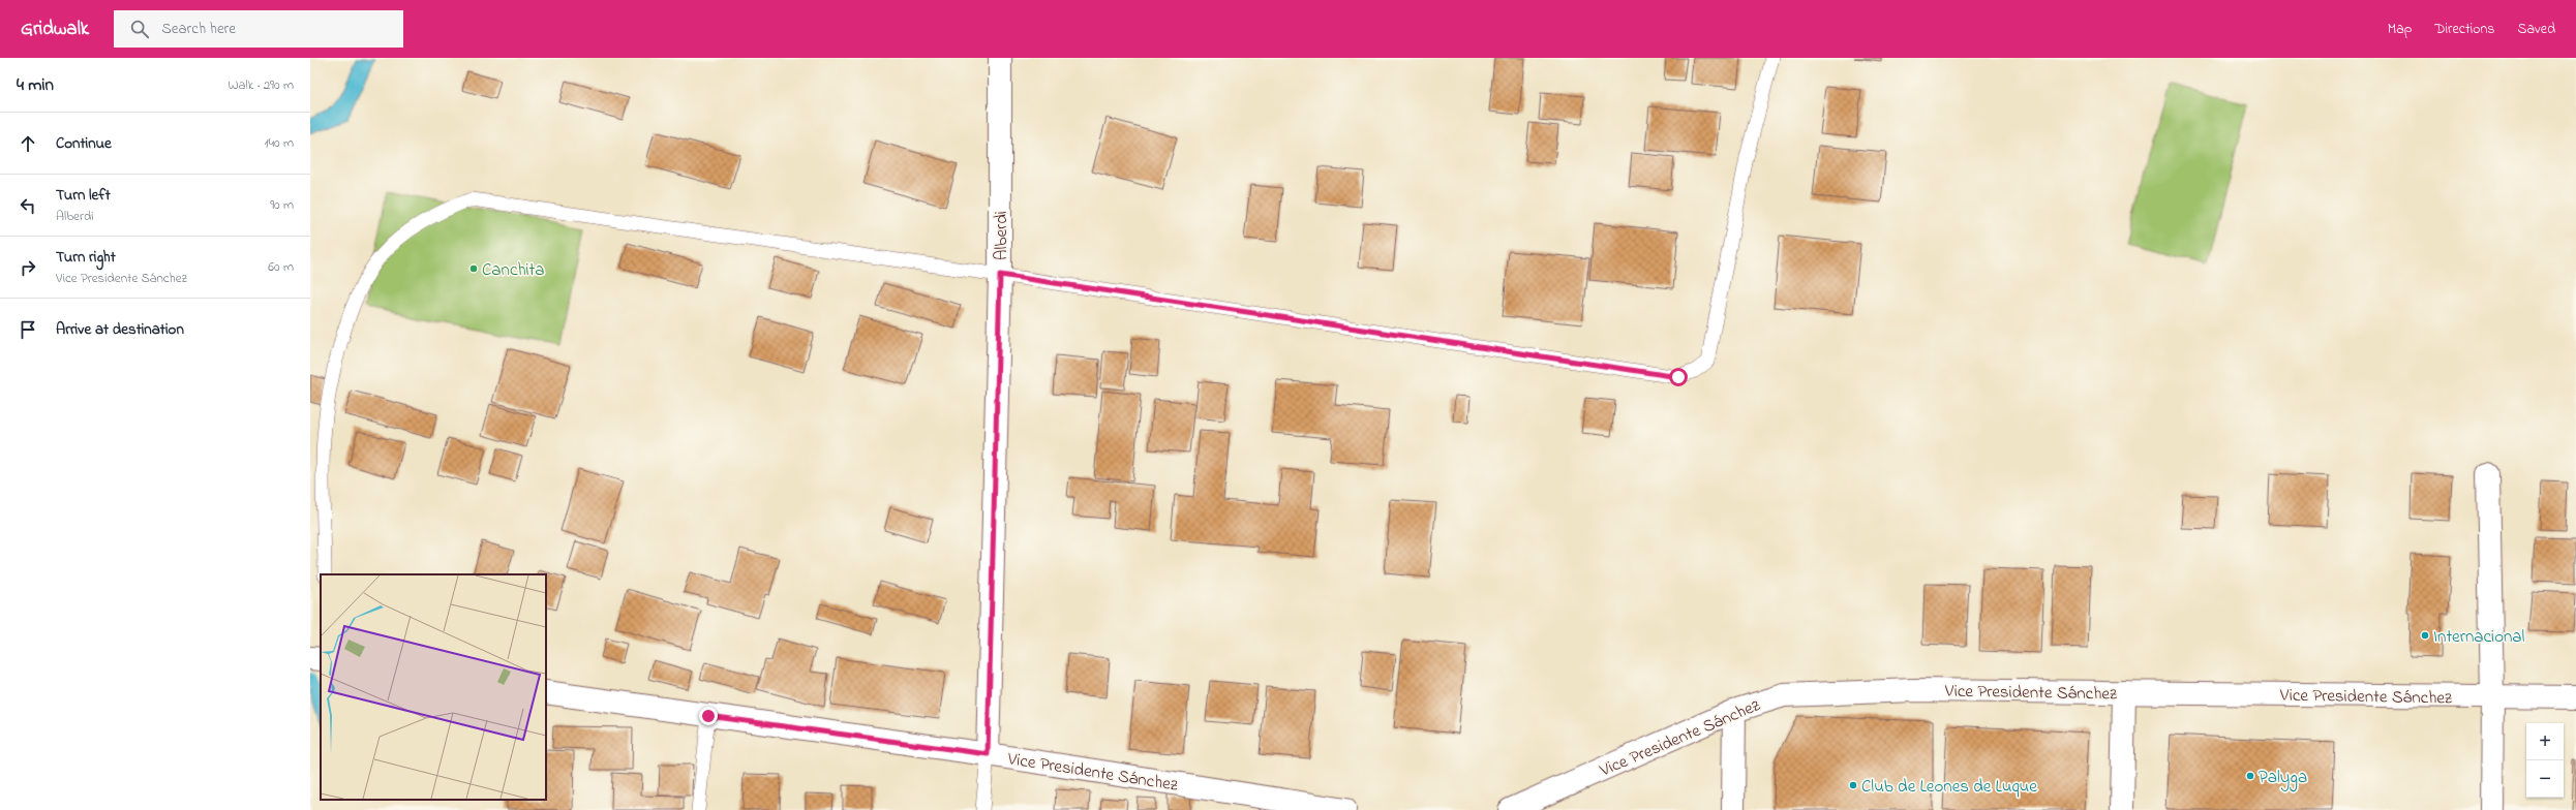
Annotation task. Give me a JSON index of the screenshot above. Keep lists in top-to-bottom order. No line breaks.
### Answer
{"streets":{"street":["Alberdi","Vice Presidente Sánchez"]},"crossings":[["Alberdi","Vice Presidente Sánchez"]],"places":["Canchita","Internacional","Palyga","Club de Leones de Luque"],"page":{"header":"Gridwalk","search":"Search here","nav":["Map","Directions","Saved"],"heading":["4 min","Walk · 290 m"],"list":[["Continue","140 m"],["Turn left","Alberdi","90 m"],["Turn right","Vice Presidente Sánchez","60 m"],"Arrive at destination"],"map_buttons":["+","−"]}}
